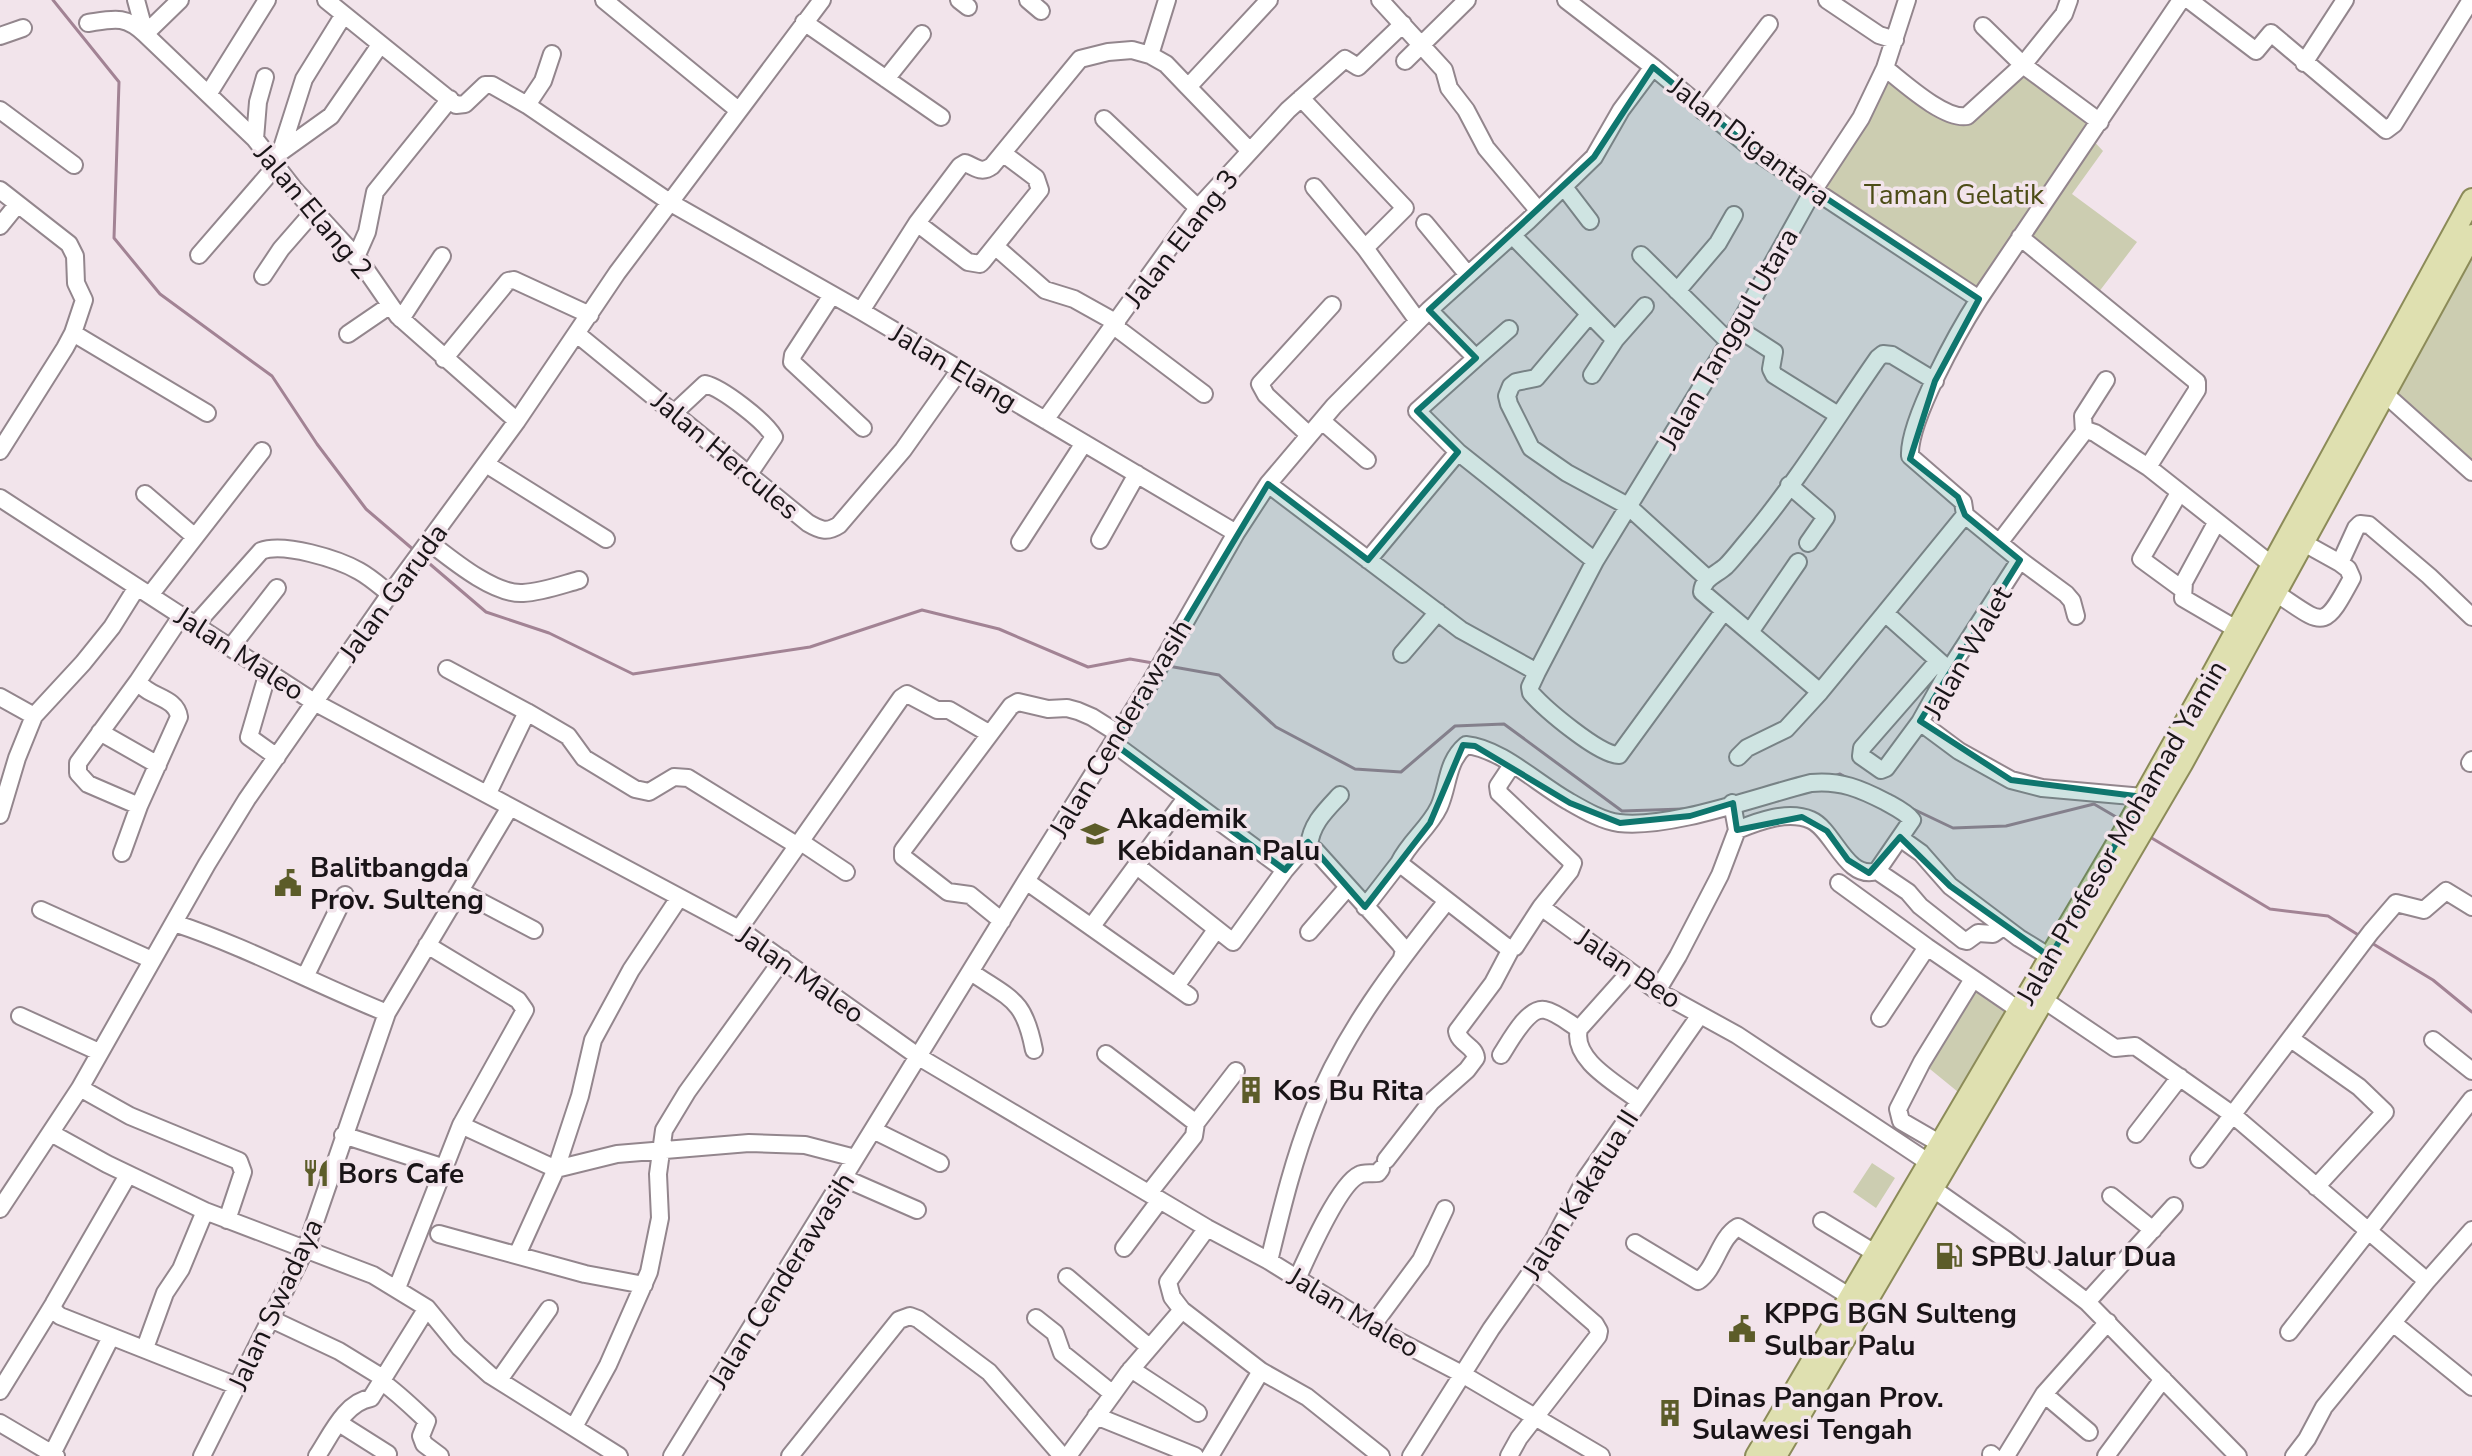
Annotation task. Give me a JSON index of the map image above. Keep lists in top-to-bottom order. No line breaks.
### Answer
{"streets":{"main road":["Jalan Profesor Mohamad Yamin"],"street":["Jalan Digantara","Jalan Elang 2","Jalan Elang 3","Jalan Tanggul Utara","Jalan Elang","Jalan Hercules","Jalan Garuda","Jalan Walet","Jalan Maleo","Jalan Cenderawasih","Jalan Beo","Jalan Kakatua II","Jalan Swadaya"]},"crossings":[["Jalan Digantara","Jalan Tanggul Utara"],["Jalan Digantara","Jalan Cenderawasih"],["Jalan Elang 2","Jalan Garuda"],["Jalan Elang 3","Jalan Elang"],["Jalan Elang","Jalan Hercules"],["Jalan Elang","Jalan Garuda"],["Jalan Elang","Jalan Cenderawasih"],["Jalan Hercules","Jalan Garuda"],["Jalan Garuda","Jalan Maleo"],["Jalan Walet","Jalan Profesor Mohamad Yamin"],["Jalan Maleo","Jalan Cenderawasih"],["Jalan Maleo","Jalan Kakatua II"],["Jalan Maleo","Jalan Swadaya"],["Jalan Profesor Mohamad Yamin","Jalan Beo"],["Jalan Beo","Jalan Kakatua II"]],"parks":["Taman Gelatik"],"places":{"school or university":["Akademik Kebidanan Palu"],"public building":["Balitbangda Prov. Sulteng","KPPG BGN Sulteng Sulbar Palu"],"building":["Kos Bu Rita","Dinas Pangan Prov. Sulawesi Tengah"],"restaurant":["Bors Cafe"],"fuel station":["SPBU Jalur Dua"]}}
